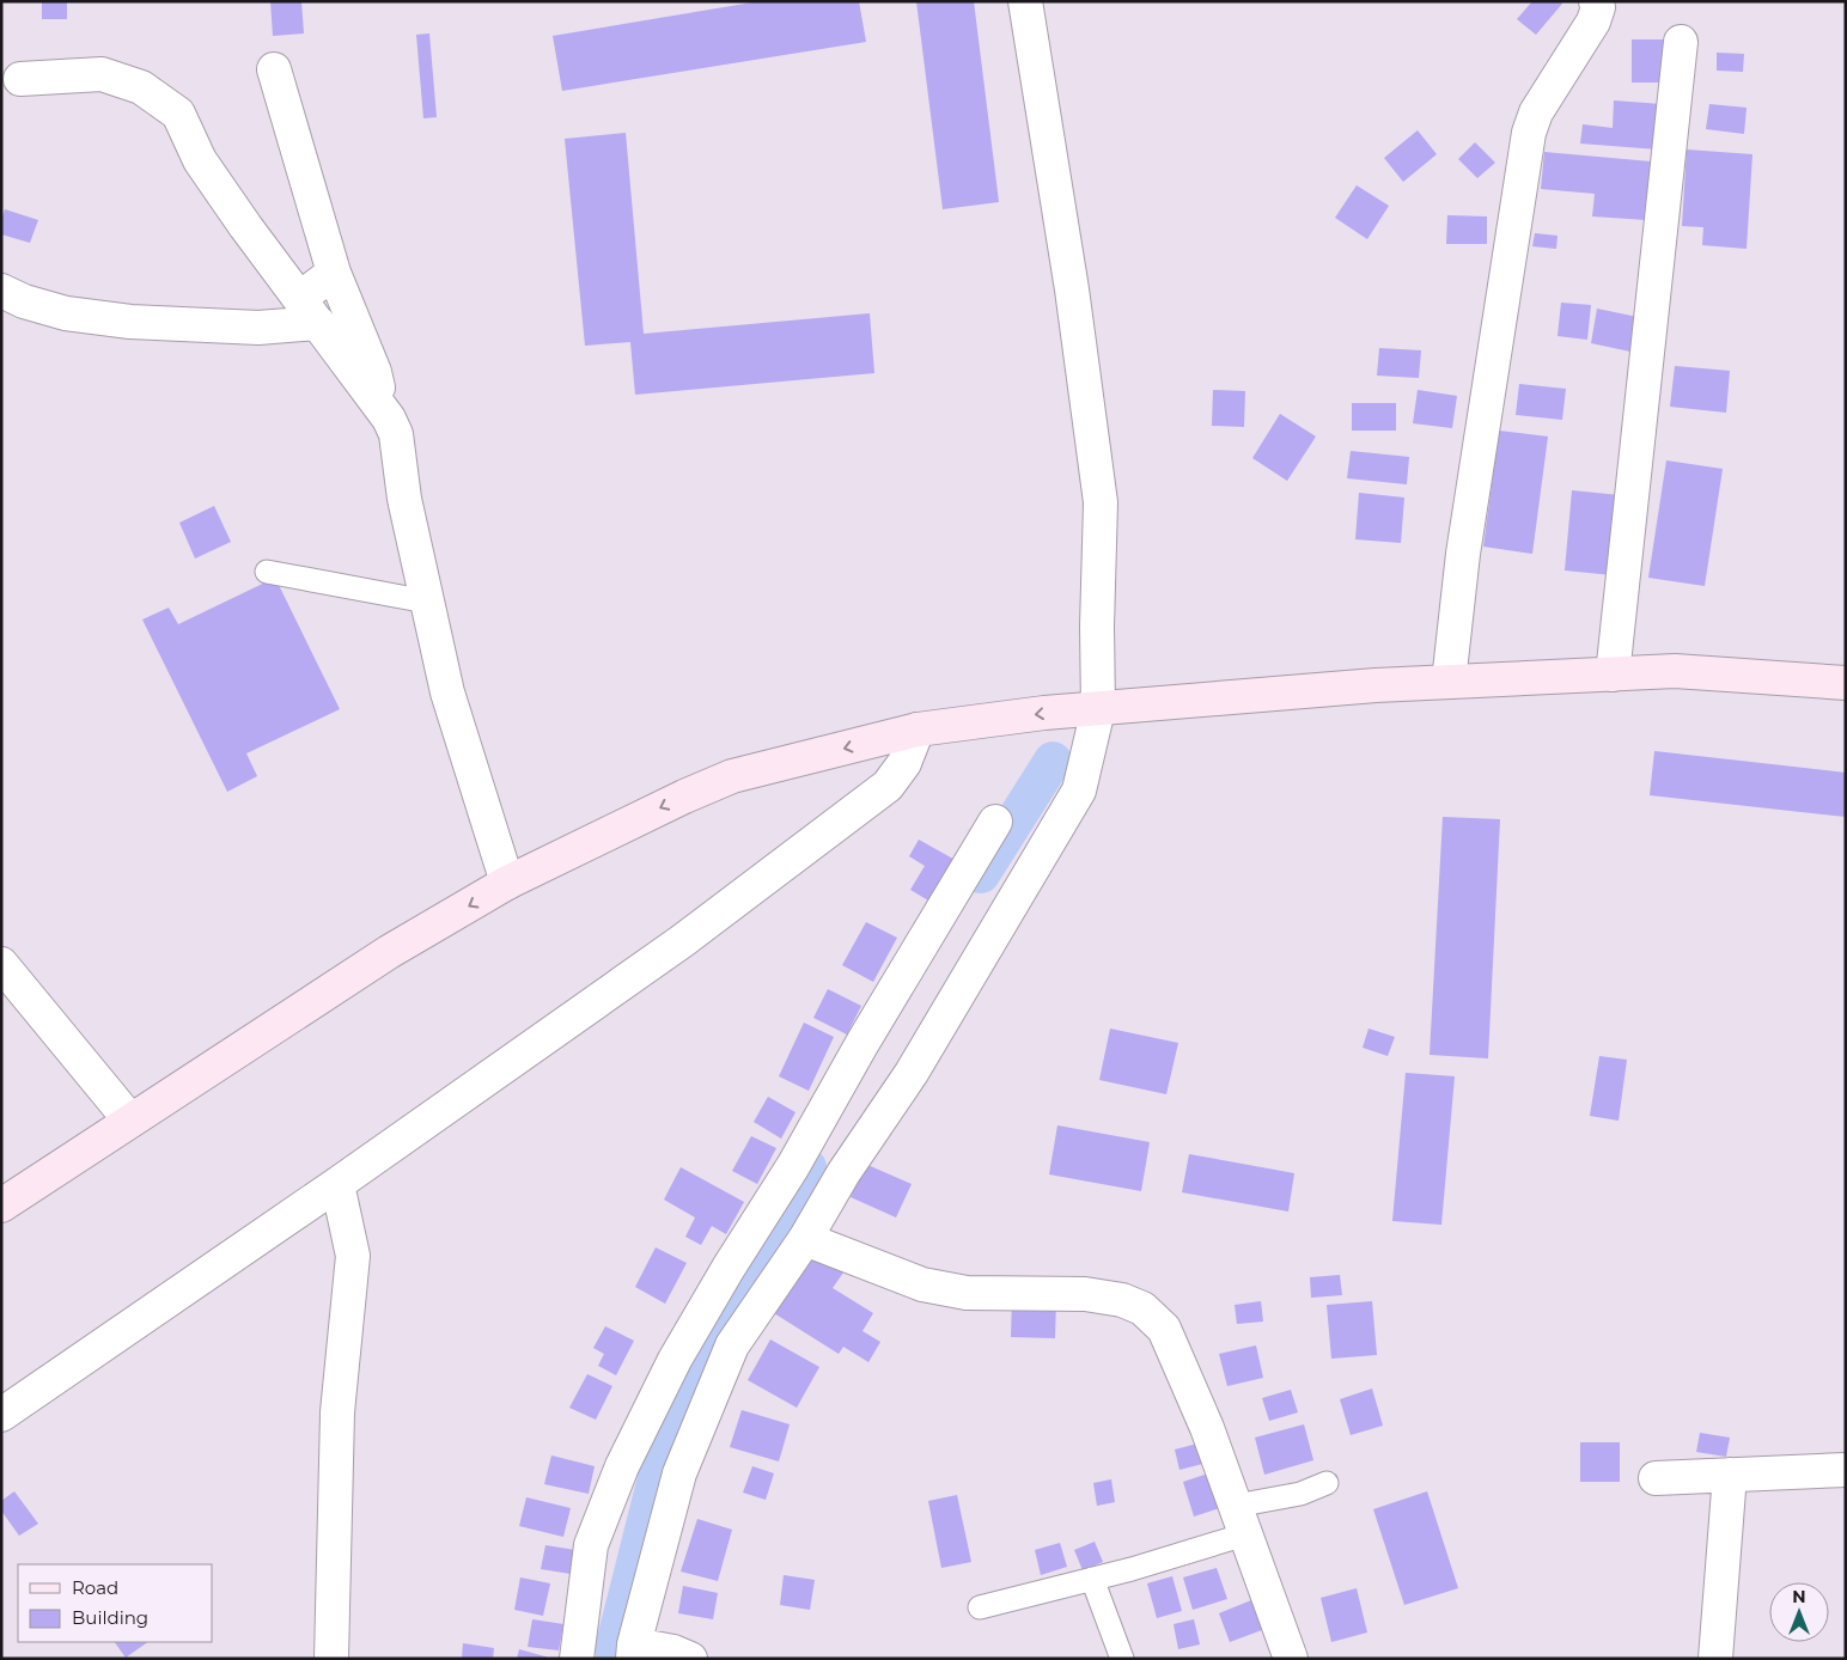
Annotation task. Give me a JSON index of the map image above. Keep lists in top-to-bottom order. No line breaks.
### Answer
{"legend":["Road","Building"],"north":"top"}
